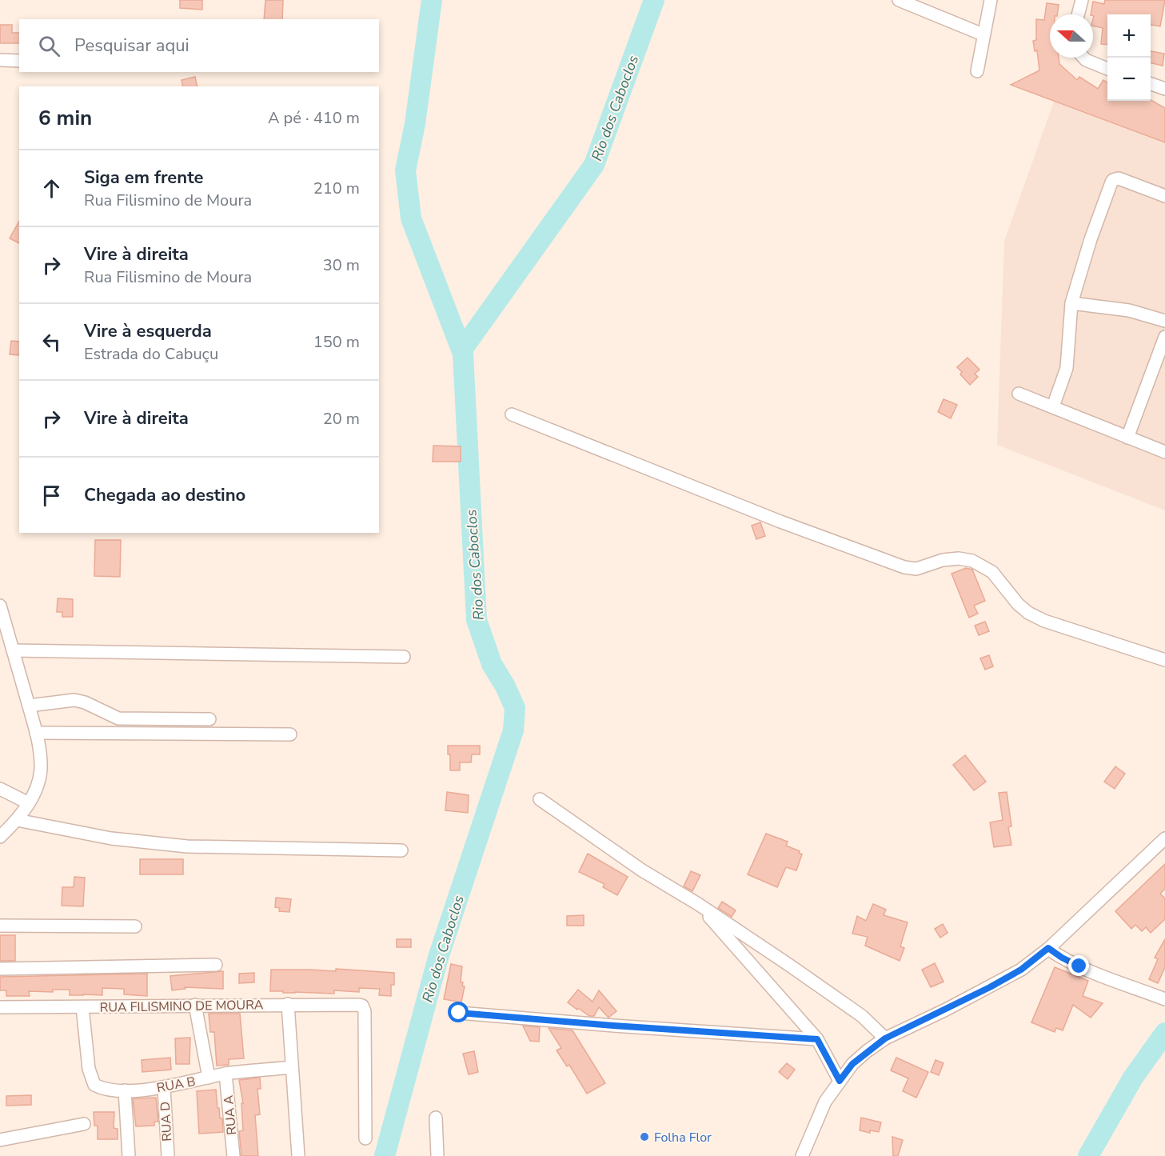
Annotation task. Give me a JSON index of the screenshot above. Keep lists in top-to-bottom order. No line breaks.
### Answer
{"streets":{"street":["RUA FILISMINO DE MOURA","RUA B","RUA A","RUA D"]},"crossings":[["RUA FILISMINO DE MOURA","RUA B"],["RUA B","RUA A"],["RUA B","RUA D"]],"water":["Rio dos Caboclos"],"places":["Folha Flor"],"north":"left","page":{"map_buttons":["+","−"],"search":"Pesquisar aqui","heading":["6 min","A pé · 410 m"],"list":[["Siga em frente","Rua Filismino de Moura","210 m"],["Vire à direita","Rua Filismino de Moura","30 m"],["Vire à esquerda","Estrada do Cabuçu","150 m"],["Vire à direita","20 m"],"Chegada ao destino"]}}
